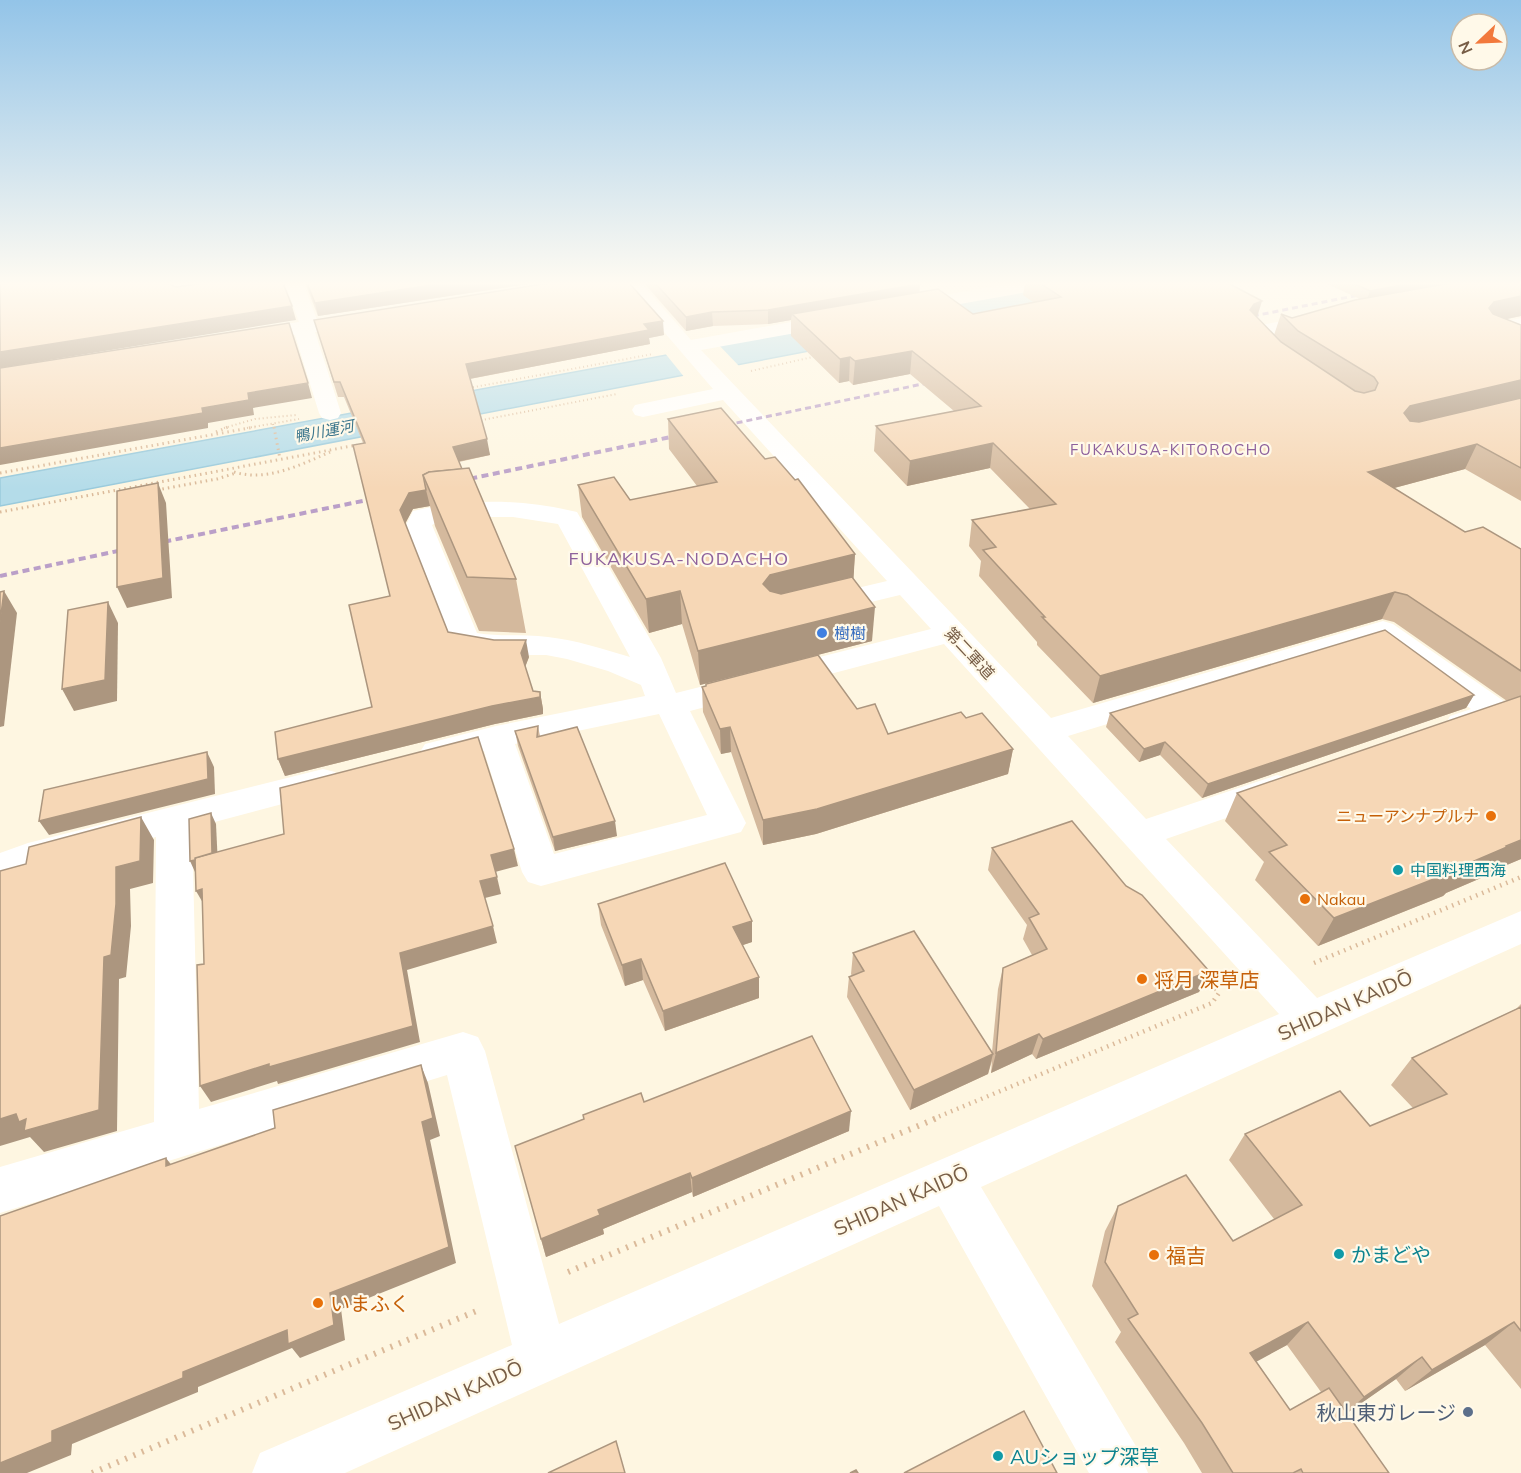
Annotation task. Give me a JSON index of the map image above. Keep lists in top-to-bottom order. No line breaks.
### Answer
{"streets":{"street":["第二軍道","SHIDAN KAIDŌ"]},"crossings":[["第二軍道","SHIDAN KAIDŌ"]],"districts":["FUKAKUSA-KITOROCHO","FUKAKUSA-NODACHO"],"water":["鴨川運河"],"places":["樹樹","ニューアンナプルナ","中国料理西海","Nakau","将月 深草店","かまどや","福吉","いまふく","秋山東ガレージ","AUショップ深草"],"north":"bottom left"}
